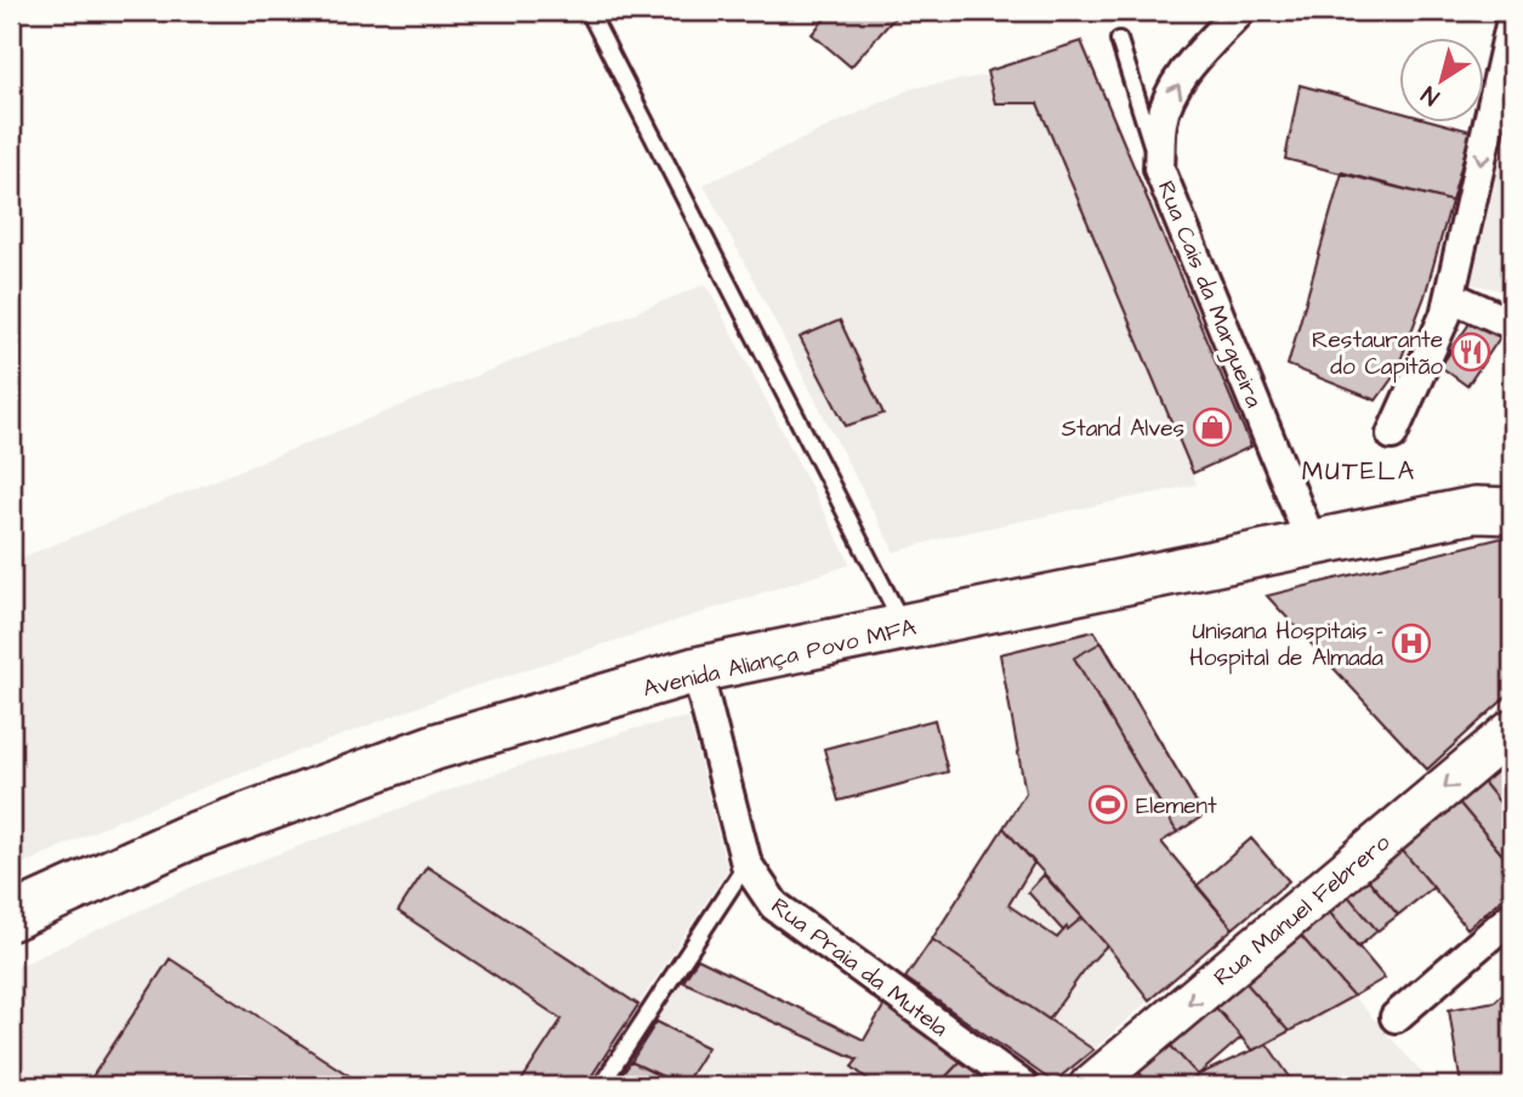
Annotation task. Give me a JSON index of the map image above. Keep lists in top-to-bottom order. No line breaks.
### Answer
{"streets":{"main road":["Avenida Aliança Povo MFA"],"street":["Rua Cais da Margueira","Rua Manuel Febrero","Rua Praia da Mutela"]},"crossings":[["Rua Cais da Margueira","Avenida Aliança Povo MFA"],["Avenida Aliança Povo MFA","Rua Praia da Mutela"]],"one_way":["Rua Manuel Febrero"],"districts":["MUTELA"],"places":{"restaurant":["Restaurante do Capitão"],"shop":["Stand Alves"],"hospital":["Unisana Hospitais - Hospital de Almada"],"sports":["Element"]},"north":"bottom left"}
